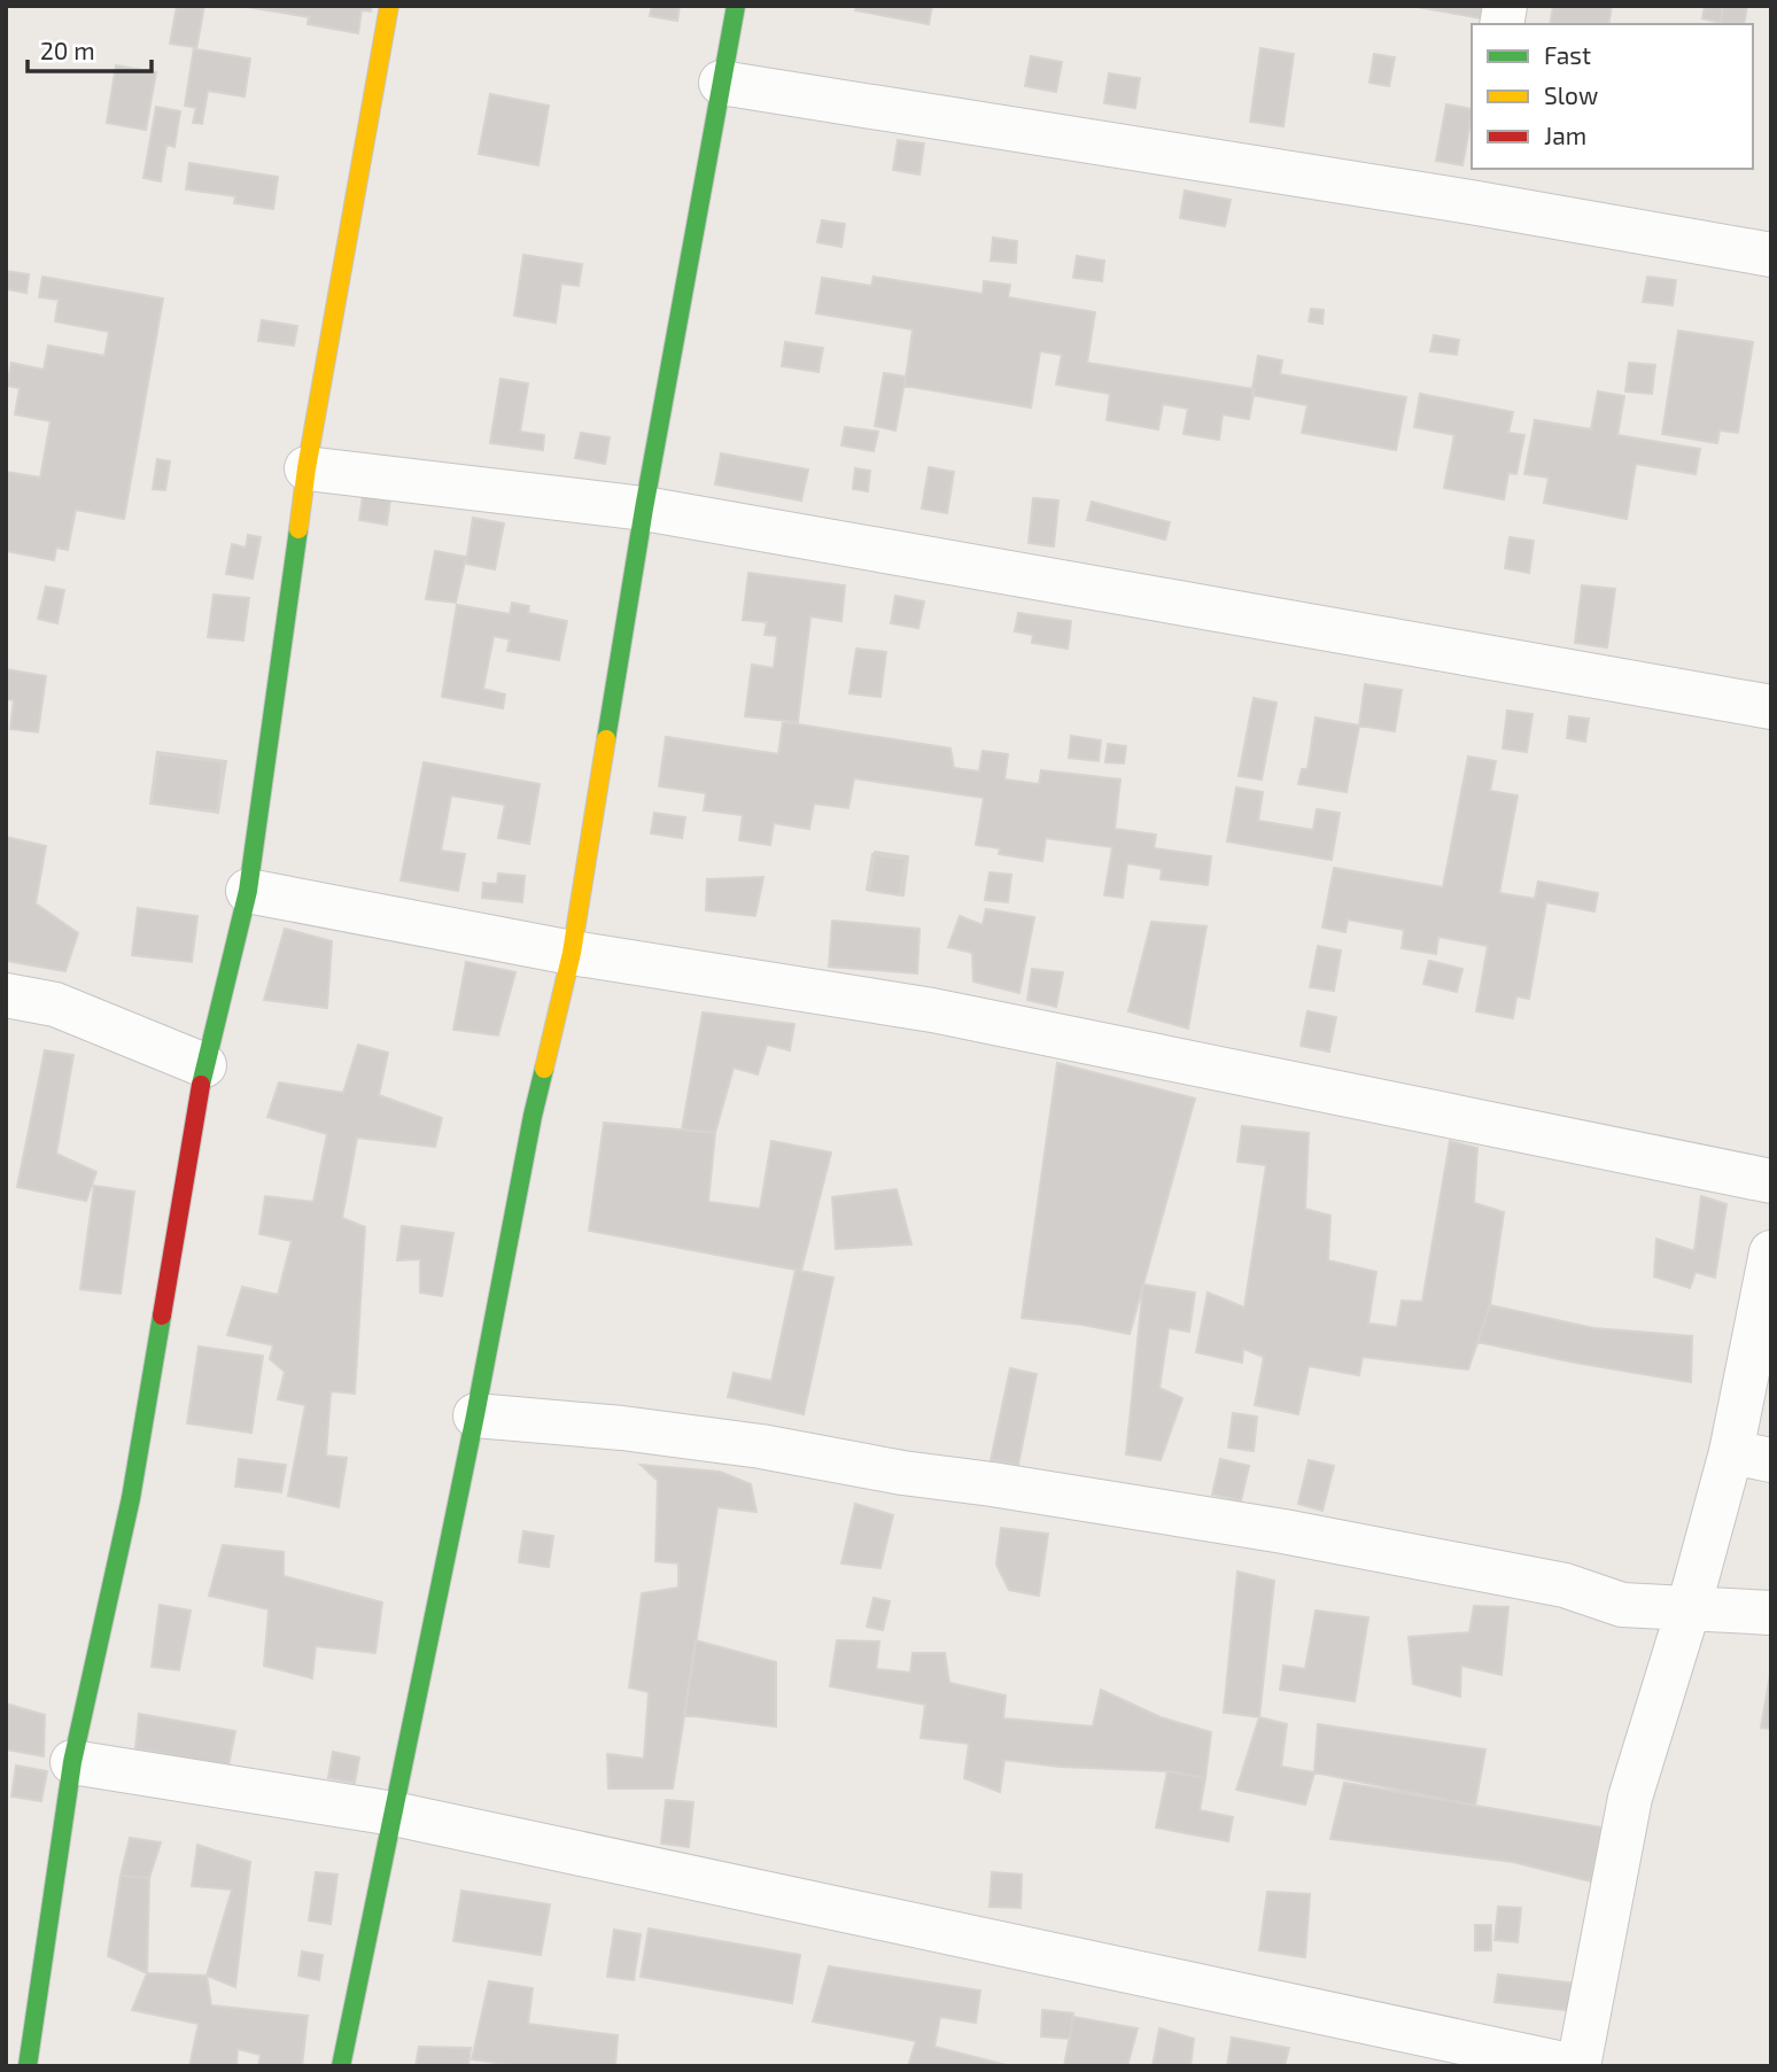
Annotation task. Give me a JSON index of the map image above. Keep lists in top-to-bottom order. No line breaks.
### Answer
{"legend":["Fast","Slow","Jam"],"scale_bar":"20 m"}
